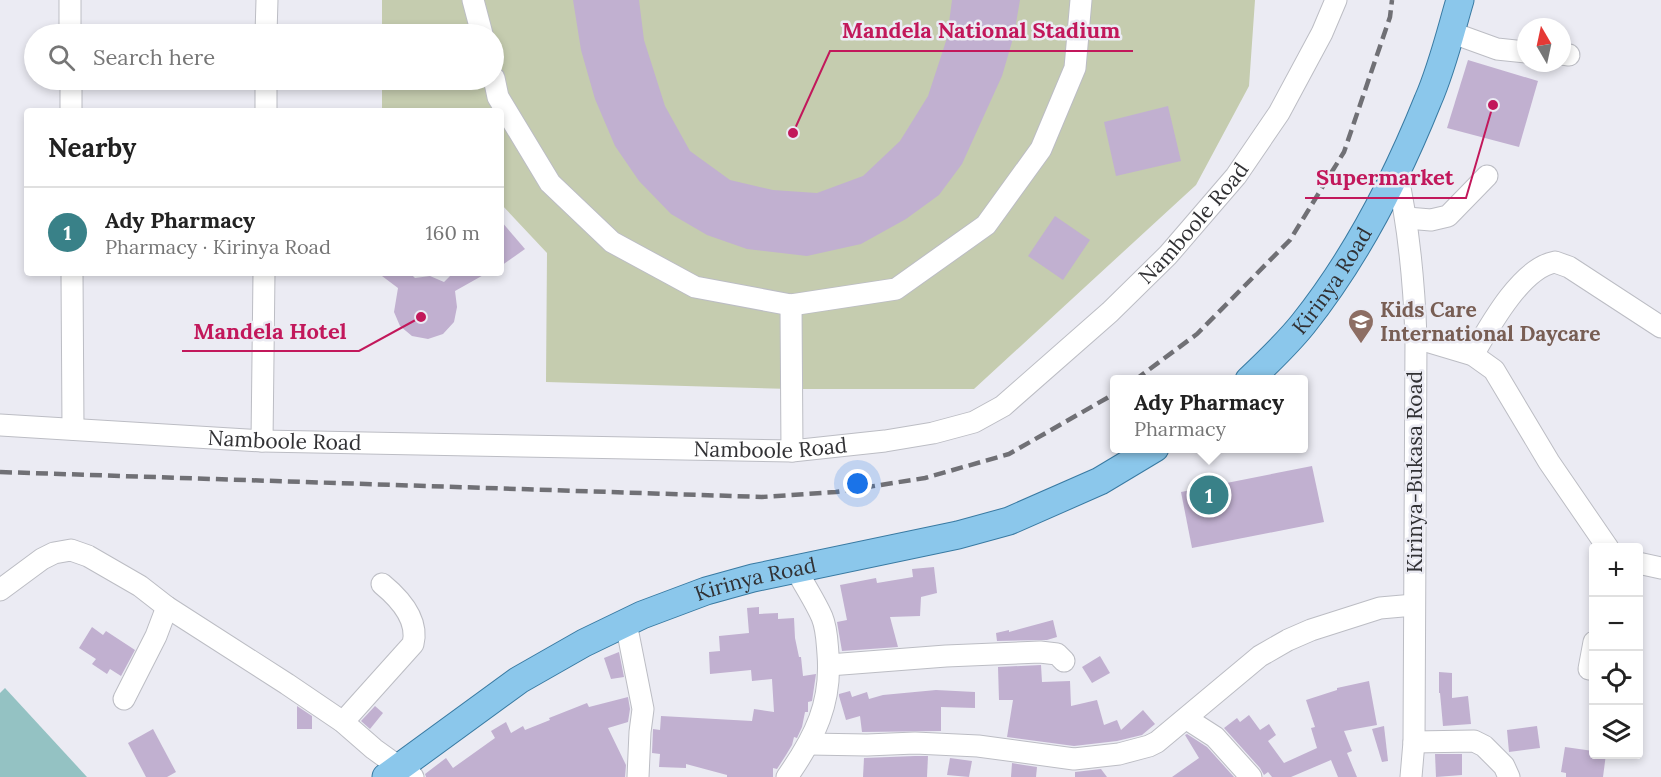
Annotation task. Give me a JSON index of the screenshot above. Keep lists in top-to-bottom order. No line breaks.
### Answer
{"streets":{"main road":["Kirinya Road"],"street":["Namboole Road","Kirinya-Bukasa Road"]},"crossings":[["Kirinya Road","Kirinya-Bukasa Road"]],"places":{"other":["Supermarket","Mandela National Stadium","Mandela Hotel"],"school or university":["Kids Care International Daycare"]},"north":"top","page":{"search":"Search here","heading":"Nearby","list":[{"mark":"1","name":"Ady Pharmacy","note":"Pharmacy · Kirinya Road","value":"160 m"}],"popup":["Ady Pharmacy","Pharmacy"],"pins":"1","map_buttons":["+","−"]}}
